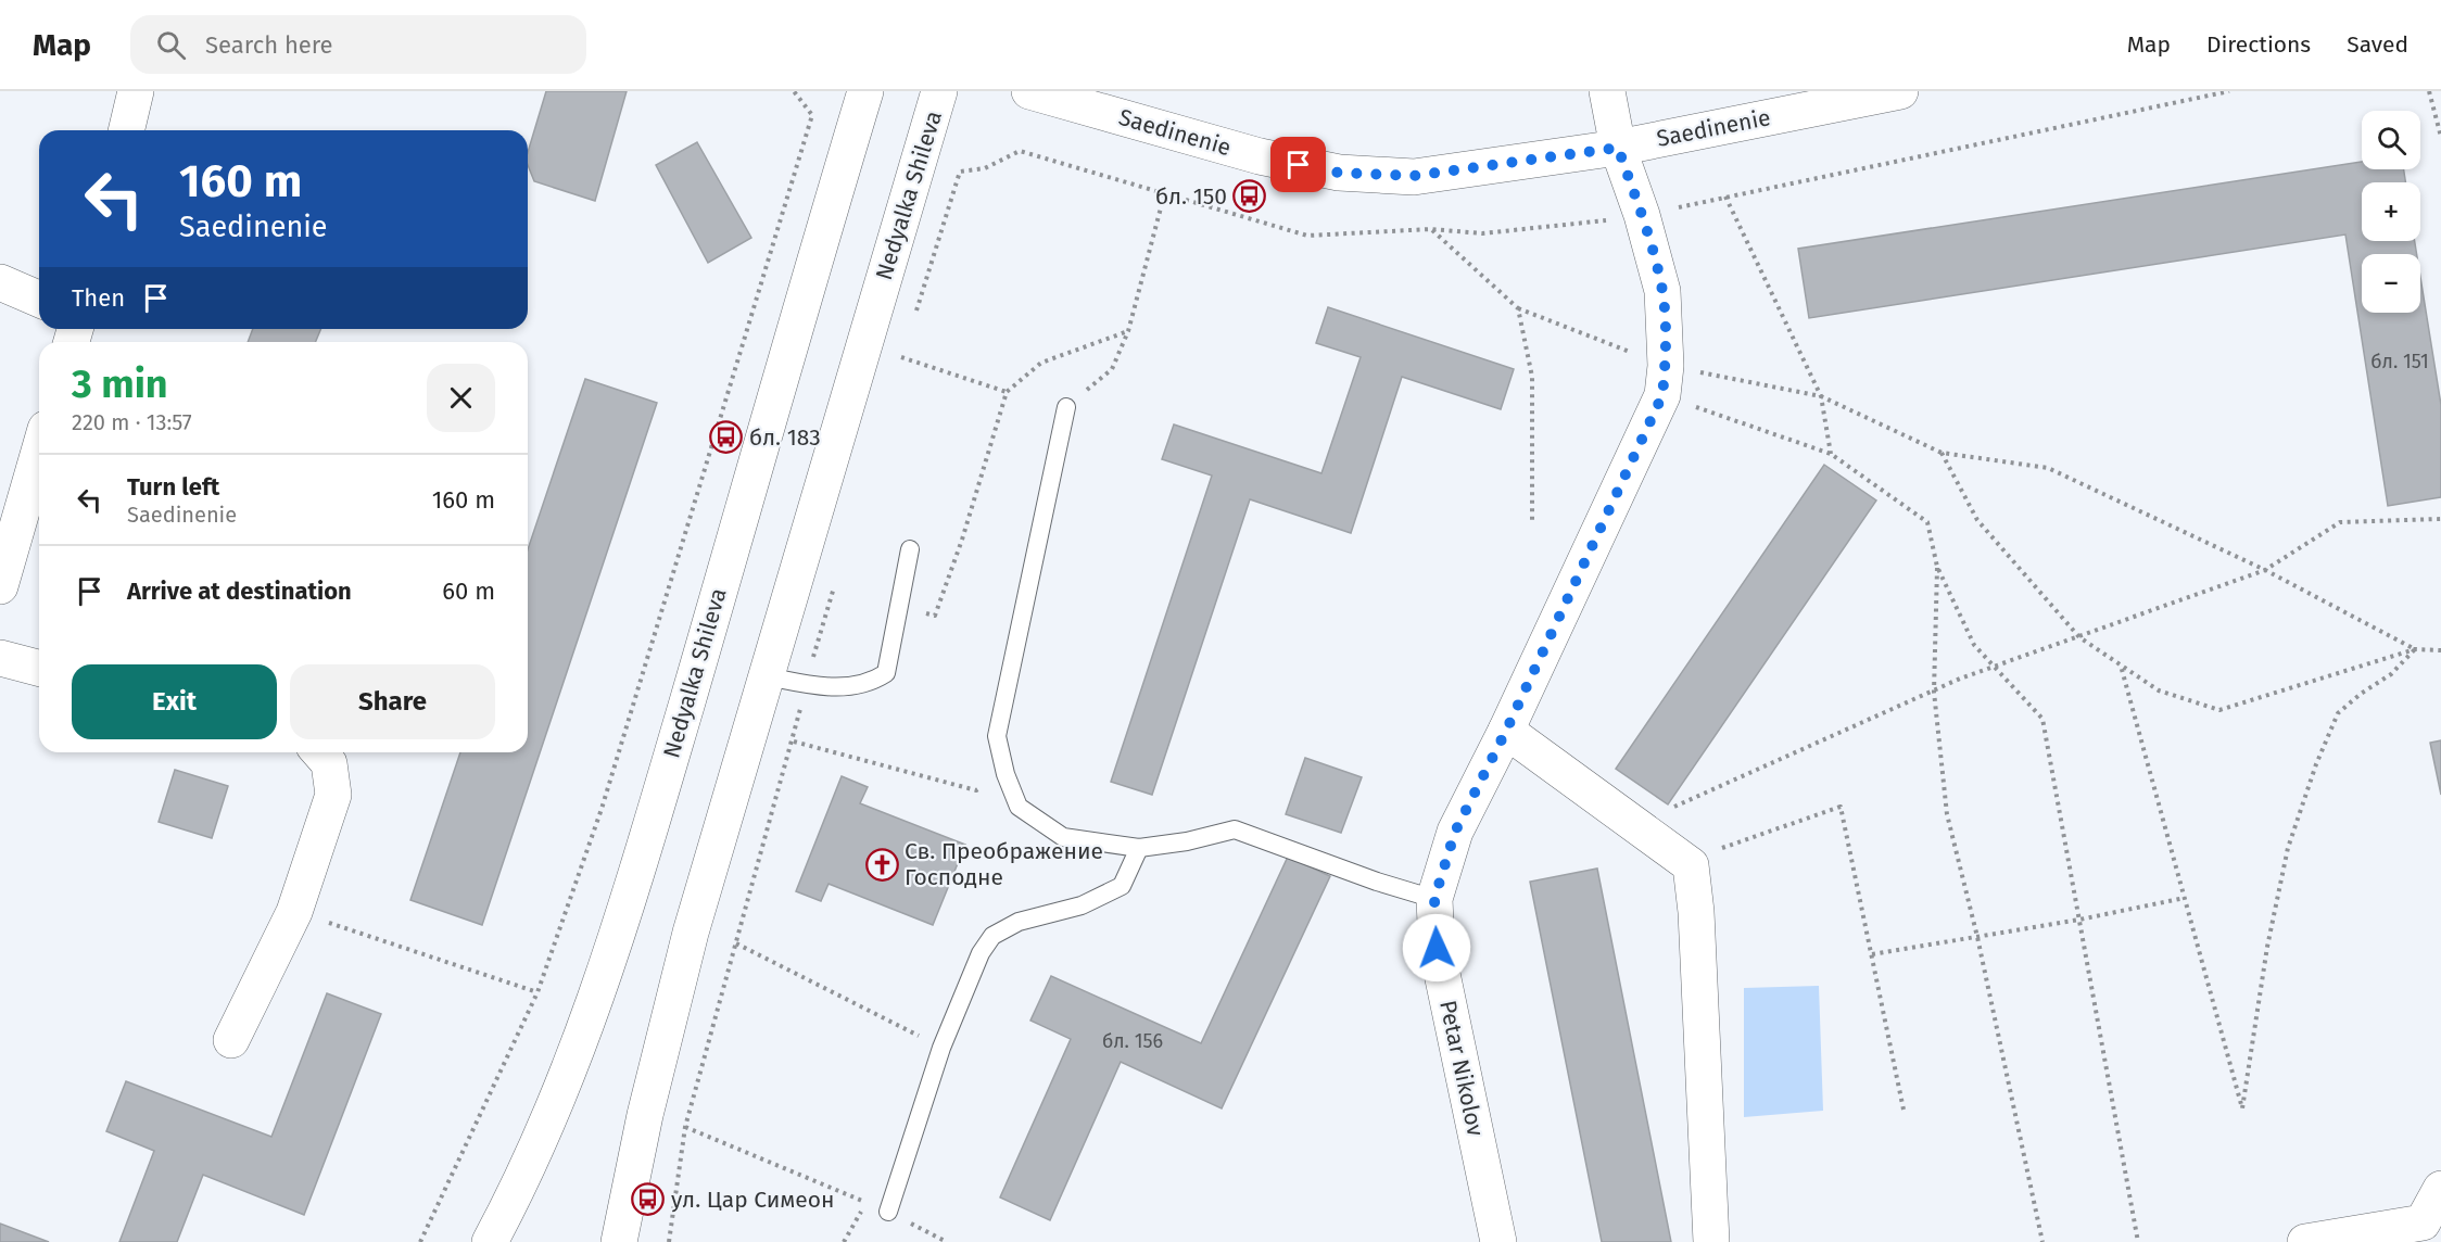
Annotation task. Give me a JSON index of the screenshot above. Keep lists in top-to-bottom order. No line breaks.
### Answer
{"streets":{"street":["Saedinenie","Nedyalka Shileva","Petar Nikolov"]},"crossings":[["Saedinenie","Petar Nikolov"]],"places":{"bus stop":["бл. 150","бл. 183","ул. Цар Симеон"],"church":["Св. Преображение Господне"]},"house_numbers":["бл. 151","бл. 156"],"page":{"header":"Map","search":"Search here","nav":["Map","Directions","Saved"],"map_buttons":["+","−"],"turn":["160 m","Saedinenie"],"then":"Then","heading":["3 min","220 m · 13:57"],"list":[{"name":"Turn left","note":"Saedinenie","value":"160 m"},{"name":"Arrive at destination","value":"60 m"}],"buttons":["Exit","Share"]}}
